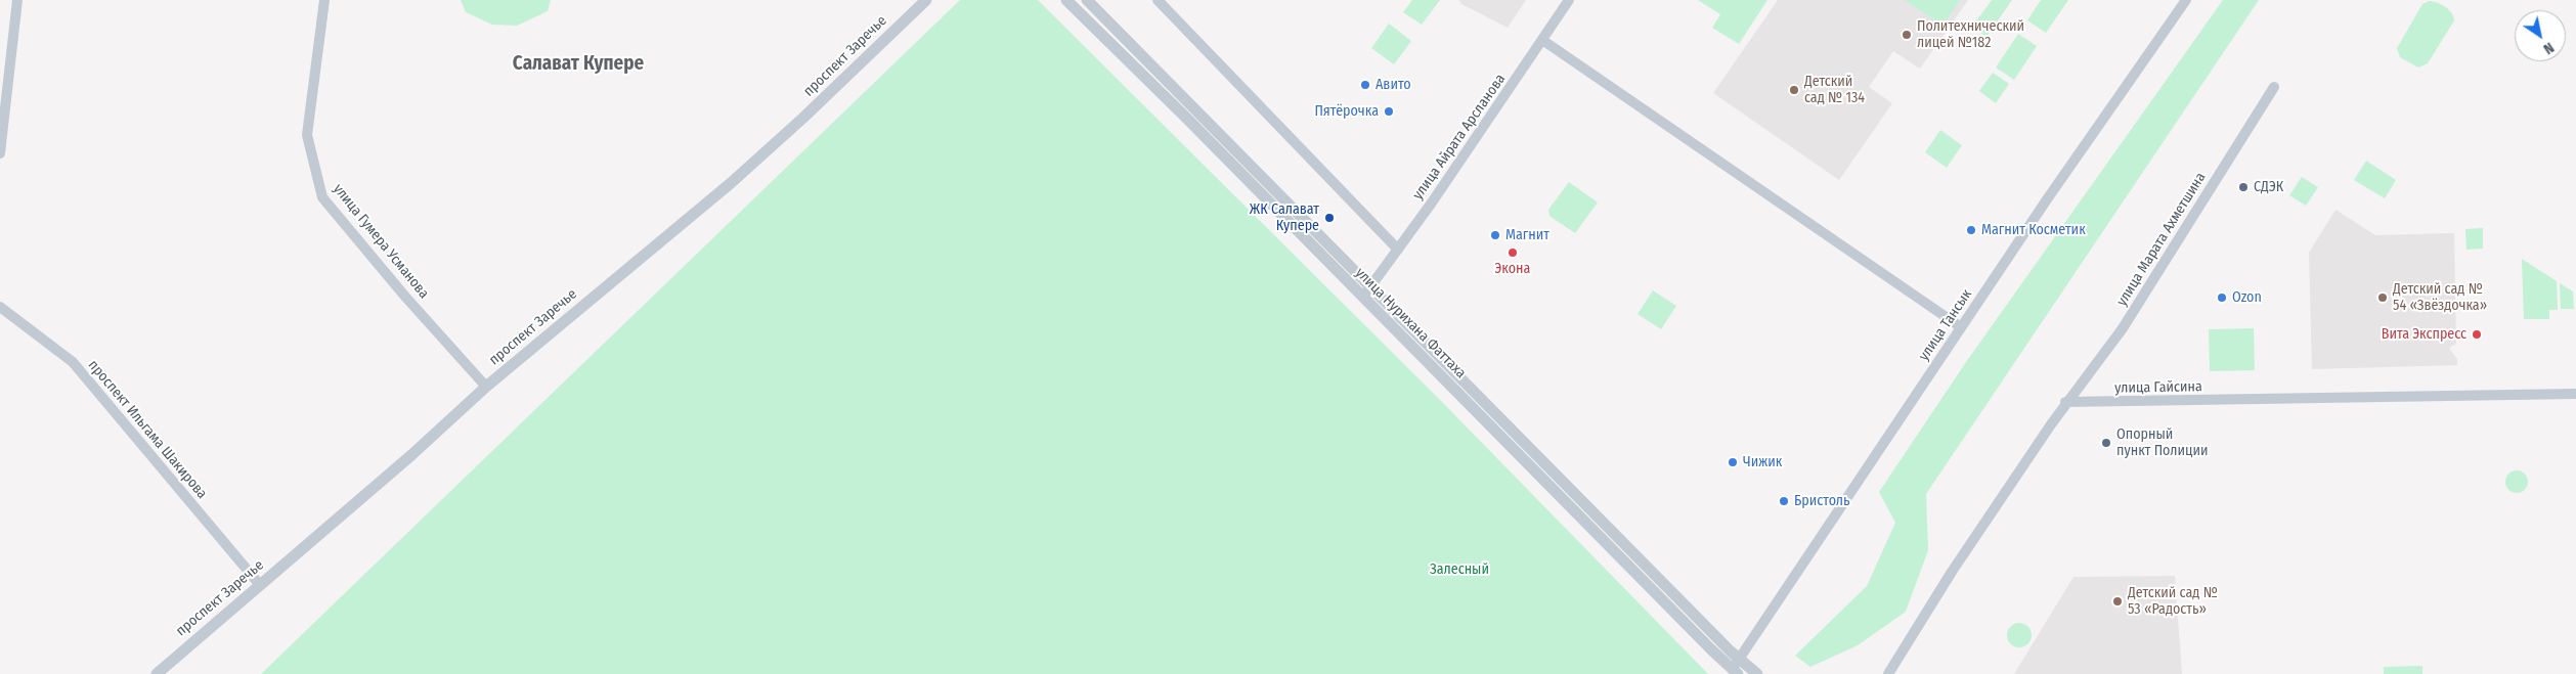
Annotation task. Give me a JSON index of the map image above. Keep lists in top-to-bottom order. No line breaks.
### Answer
{"streets":{"street":["проспект Заречье","улица Айрата Арсланова","улица Марата Ахметшина","улица Гумера Усманова","улица Нурихана Фаттаха","улица Тансык","улица Гайсина","проспект Ильгама Шакирова"]},"crossings":[["проспект Заречье","улица Гумера Усманова"],["проспект Заречье","проспект Ильгама Шакирова"],["улица Айрата Арсланова","улица Нурихана Фаттаха"],["улица Марата Ахметшина","улица Гайсина"],["улица Нурихана Фаттаха","улица Тансык"]],"districts":["Салават Купере"],"parks":["Залесный"],"places":["Политехнический лицей №182","Авито","Детский сад № 134","Пятёрочка","СДЭК","ЖК Салават Купере","Магнит Косметик","Магнит","Экона","Ozon","Детский сад № 54 «Звёздочка»","Вита Экспресс","Опорный пункт Полиции","Чижик","Бристоль","Детский сад № 53 «Радость»"],"north":"bottom right"}
